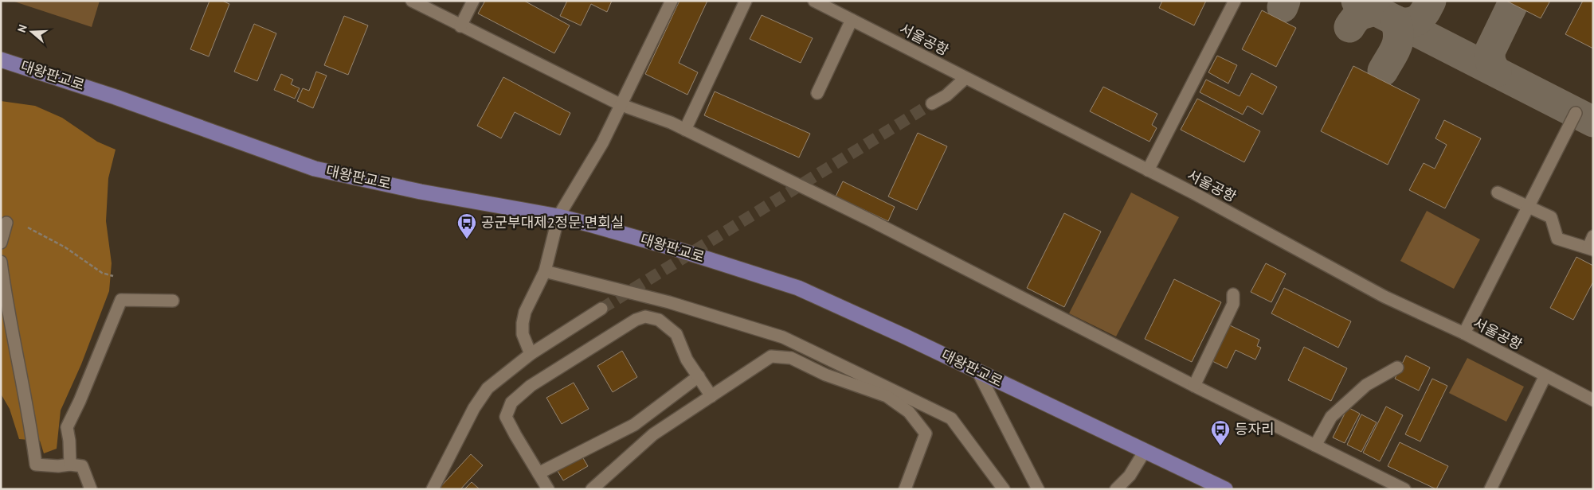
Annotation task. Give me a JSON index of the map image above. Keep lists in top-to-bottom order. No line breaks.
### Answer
{"streets":{"main road":["대왕판교로"],"street":["서울공항"]},"places":{"bus stop":["공군부대제2정문.면회실","등자리"]},"north":"left"}
